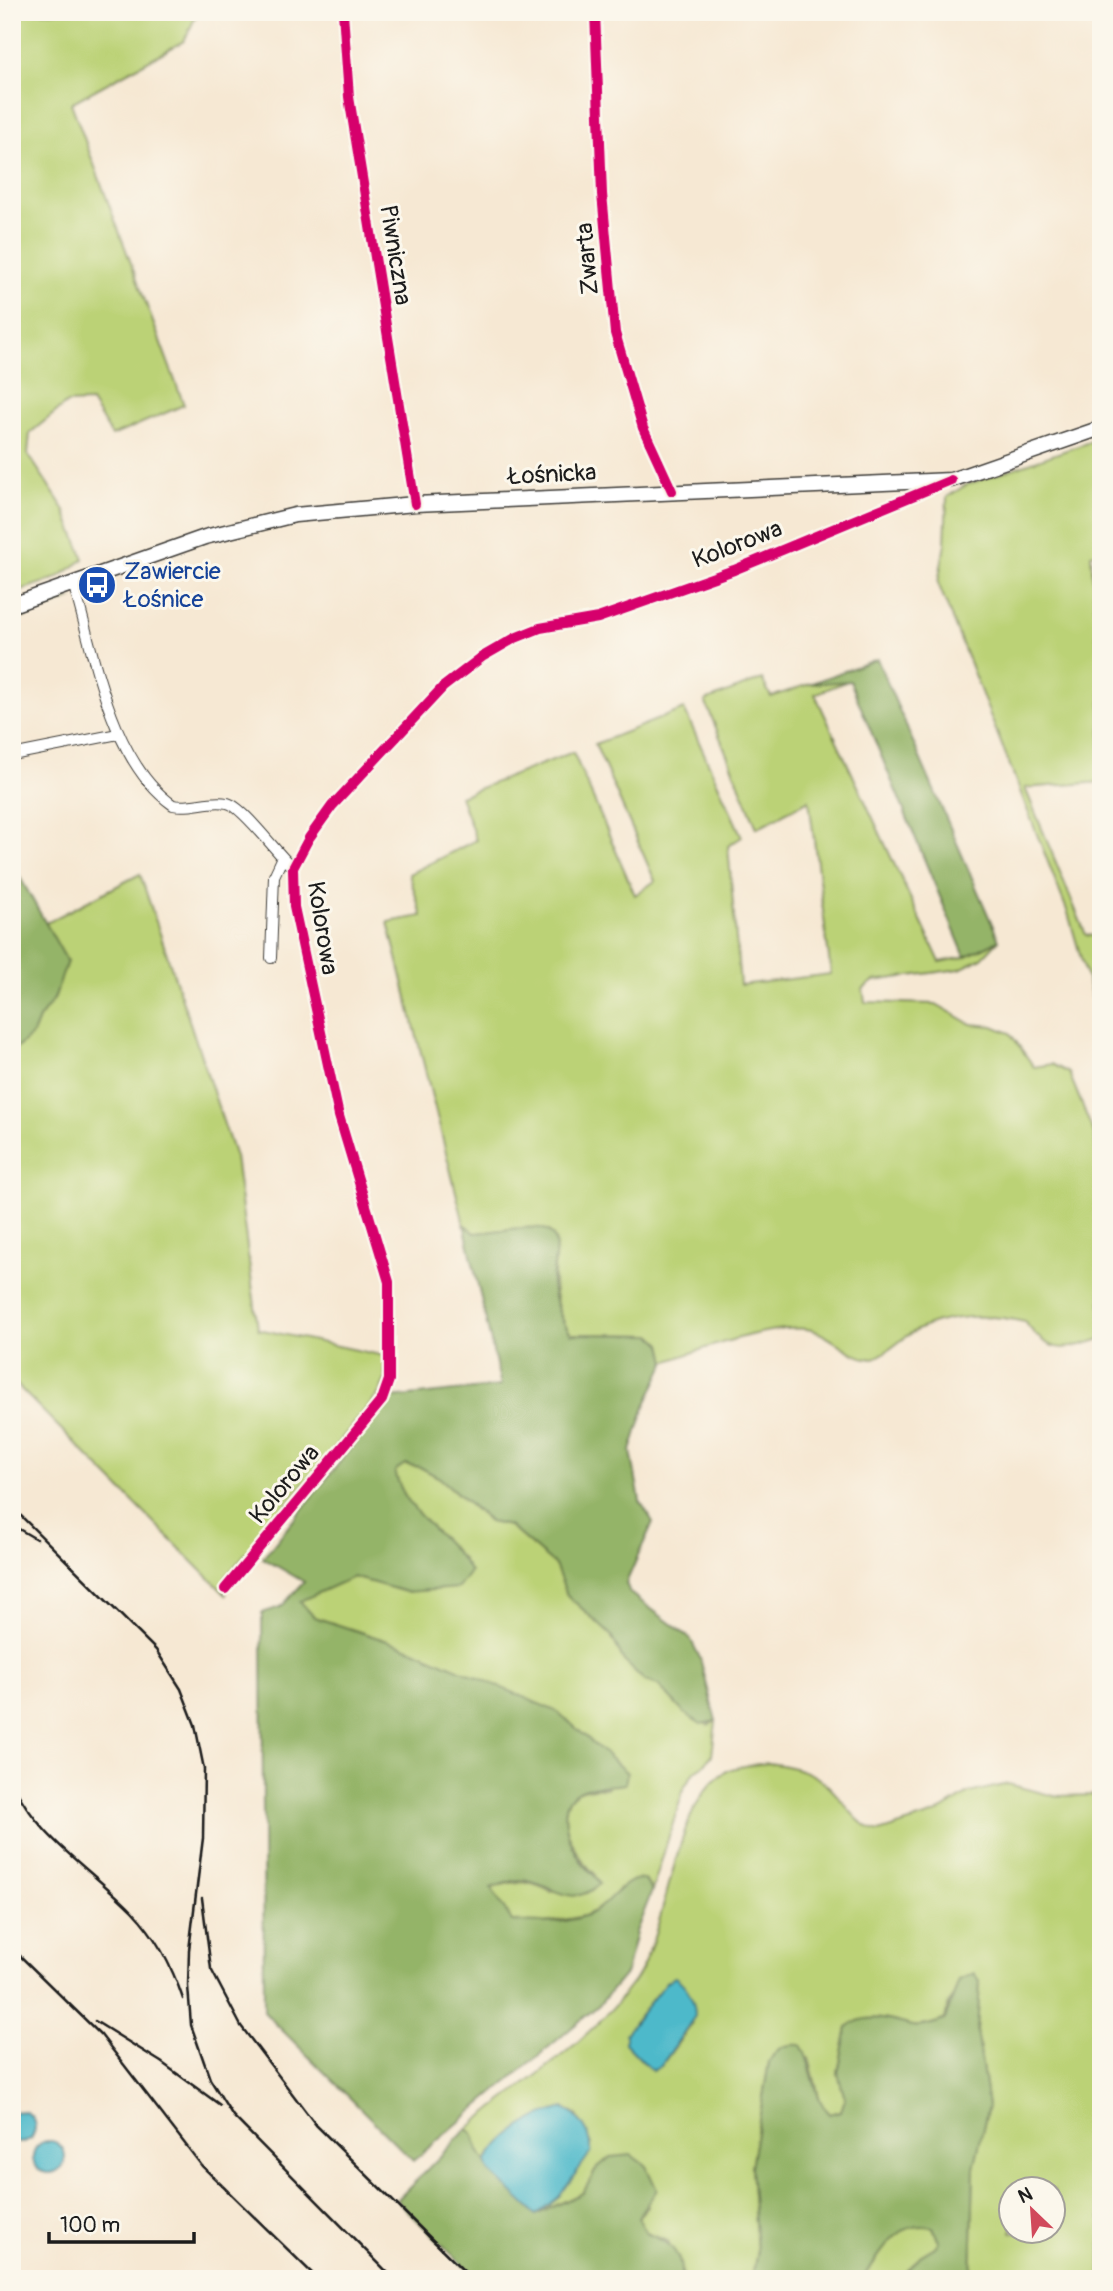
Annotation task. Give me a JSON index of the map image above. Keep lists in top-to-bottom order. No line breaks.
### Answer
{"streets":{"street":["Piwniczna","Zwarta","Łośnicka","Kolorowa"]},"crossings":[["Piwniczna","Łośnicka"],["Zwarta","Łośnicka"],["Łośnicka","Kolorowa"]],"places":{"bus stop":["Zawiercie Łośnice"]},"scale_bar":"100 m","north":"top left"}
